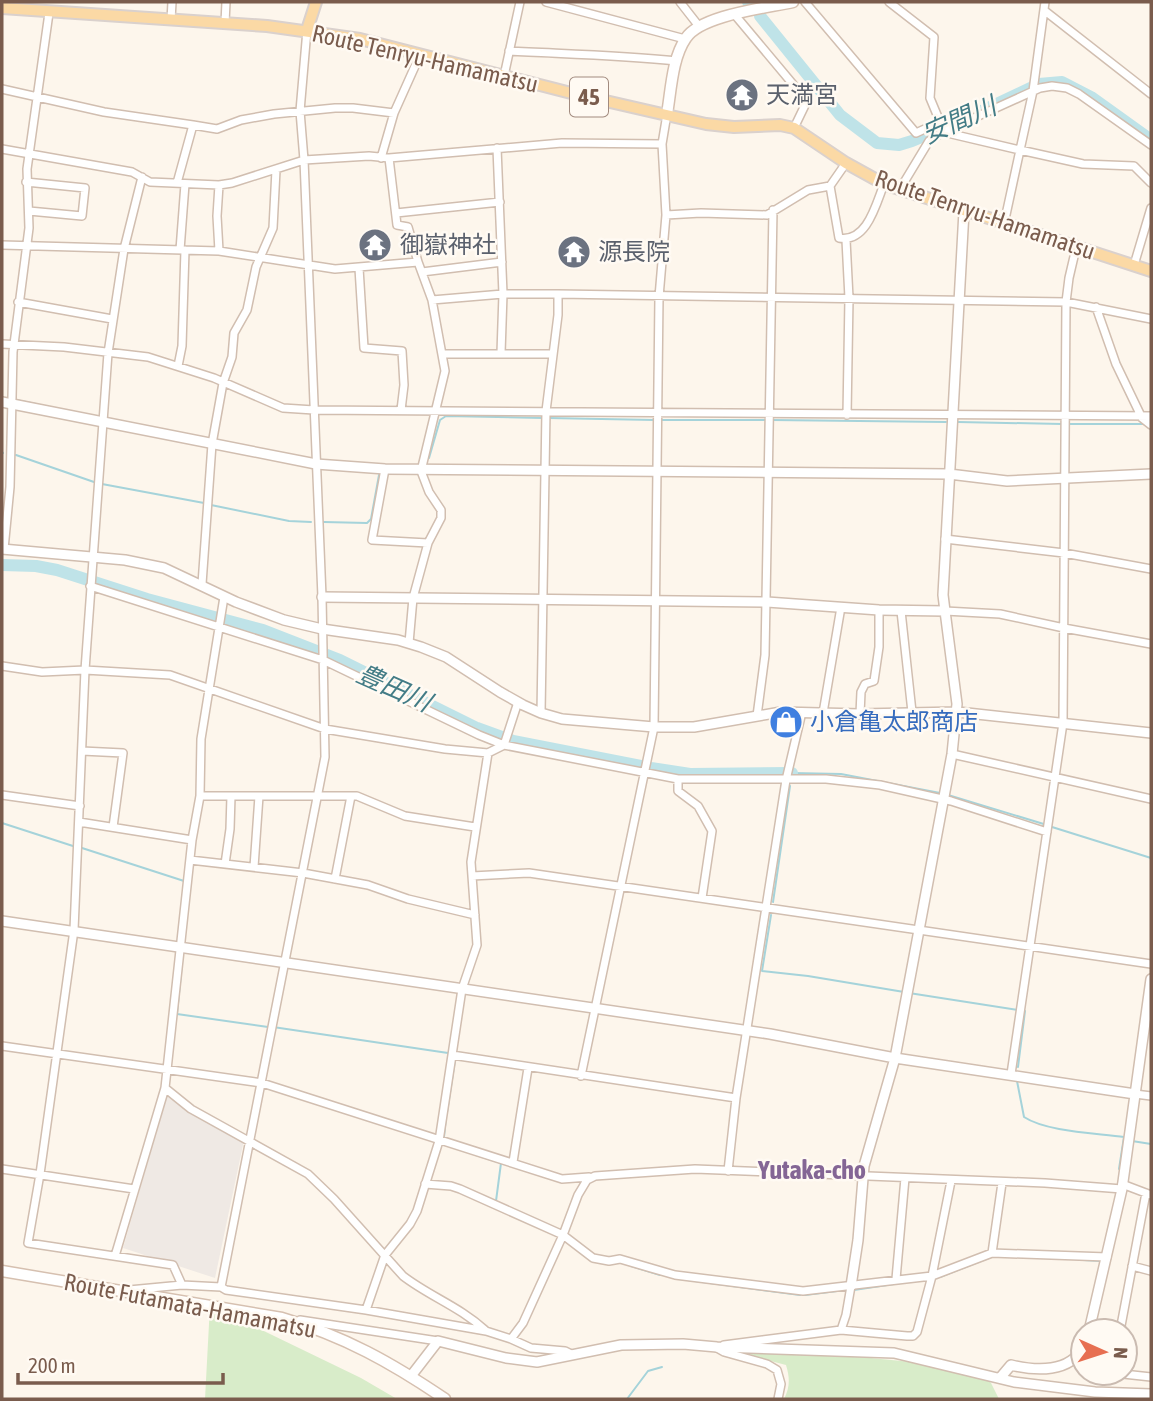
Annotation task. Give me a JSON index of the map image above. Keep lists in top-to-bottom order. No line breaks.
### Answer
{"streets":{"main road":["Route Tenryu-Hamamatsu","45","Route Futamata-Hamamatsu"]},"districts":["Yutaka-cho"],"water":["安間川","豊田川"],"places":{"temple":["天満宮","御嶽神社","源長院"],"shop":["小倉亀太郎商店"]},"scale_bar":"200 m","north":"right"}
